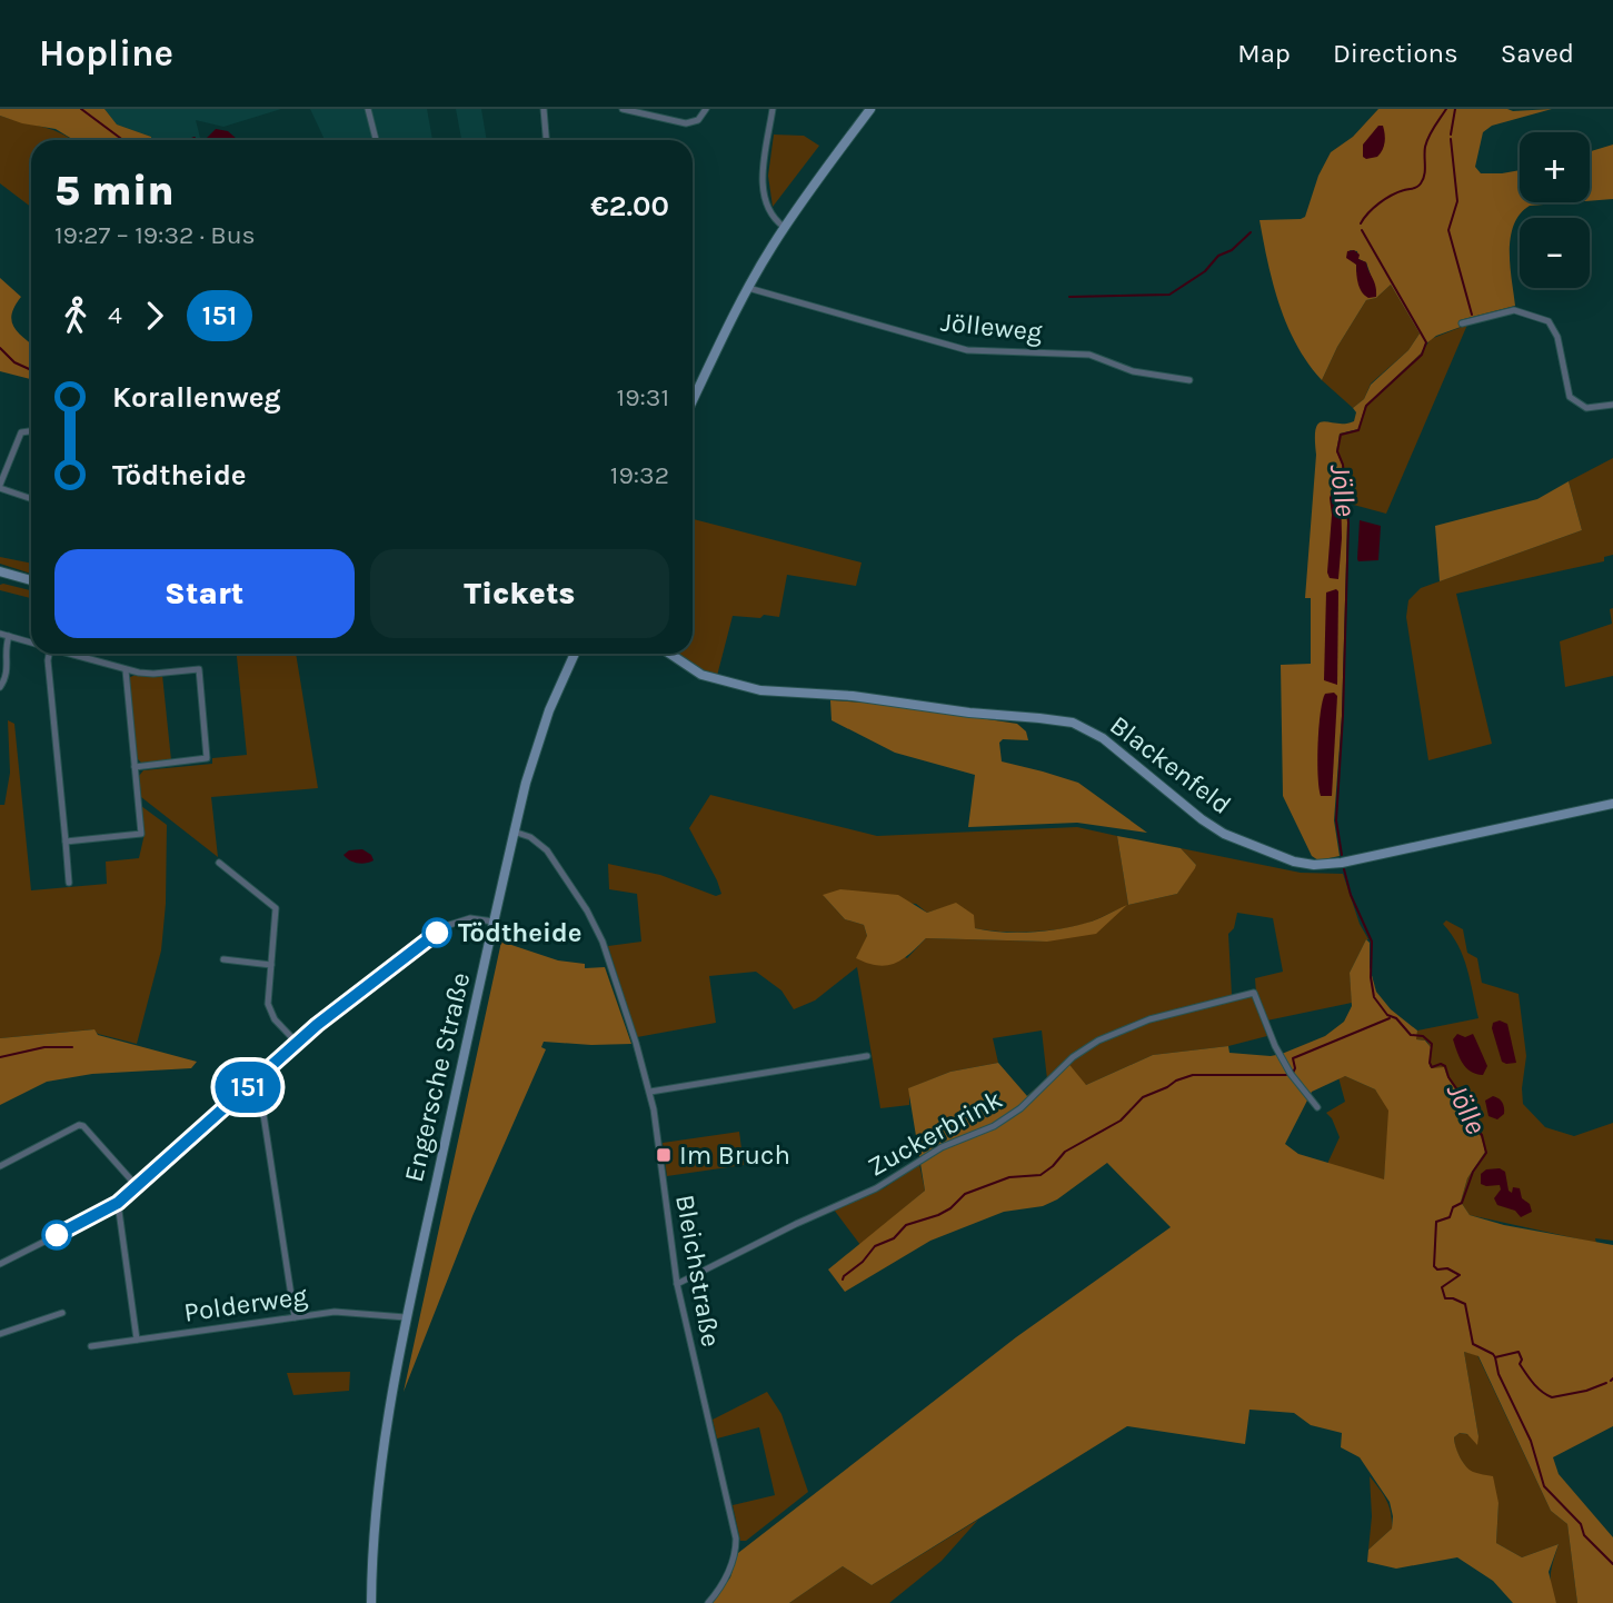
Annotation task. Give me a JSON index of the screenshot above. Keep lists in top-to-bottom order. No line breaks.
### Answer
{"streets":{"main road":["Blackenfeld","Engersche Straße"],"street":["Jölleweg","Zuckerbrink","Bleichstraße","Polderweg"]},"crossings":[["Engersche Straße","Bleichstraße"],["Engersche Straße","Polderweg"],["Zuckerbrink","Bleichstraße"]],"water":["Jölle"],"places":{"other":["Tödtheide"],"transit":["Im Bruch"]},"lines":["bus line 151"],"page":{"header":"Hopline","nav":["Map","Directions","Saved"],"on_map":"151","map_buttons":["+","−"],"heading":["5 min","19:27 – 19:32 · Bus","€2.00"],"legs":["4","151"],"list":[{"name":"Korallenweg","value":"19:31"},{"name":"Tödtheide","value":"19:32"}],"buttons":["Start","Tickets"]}}
